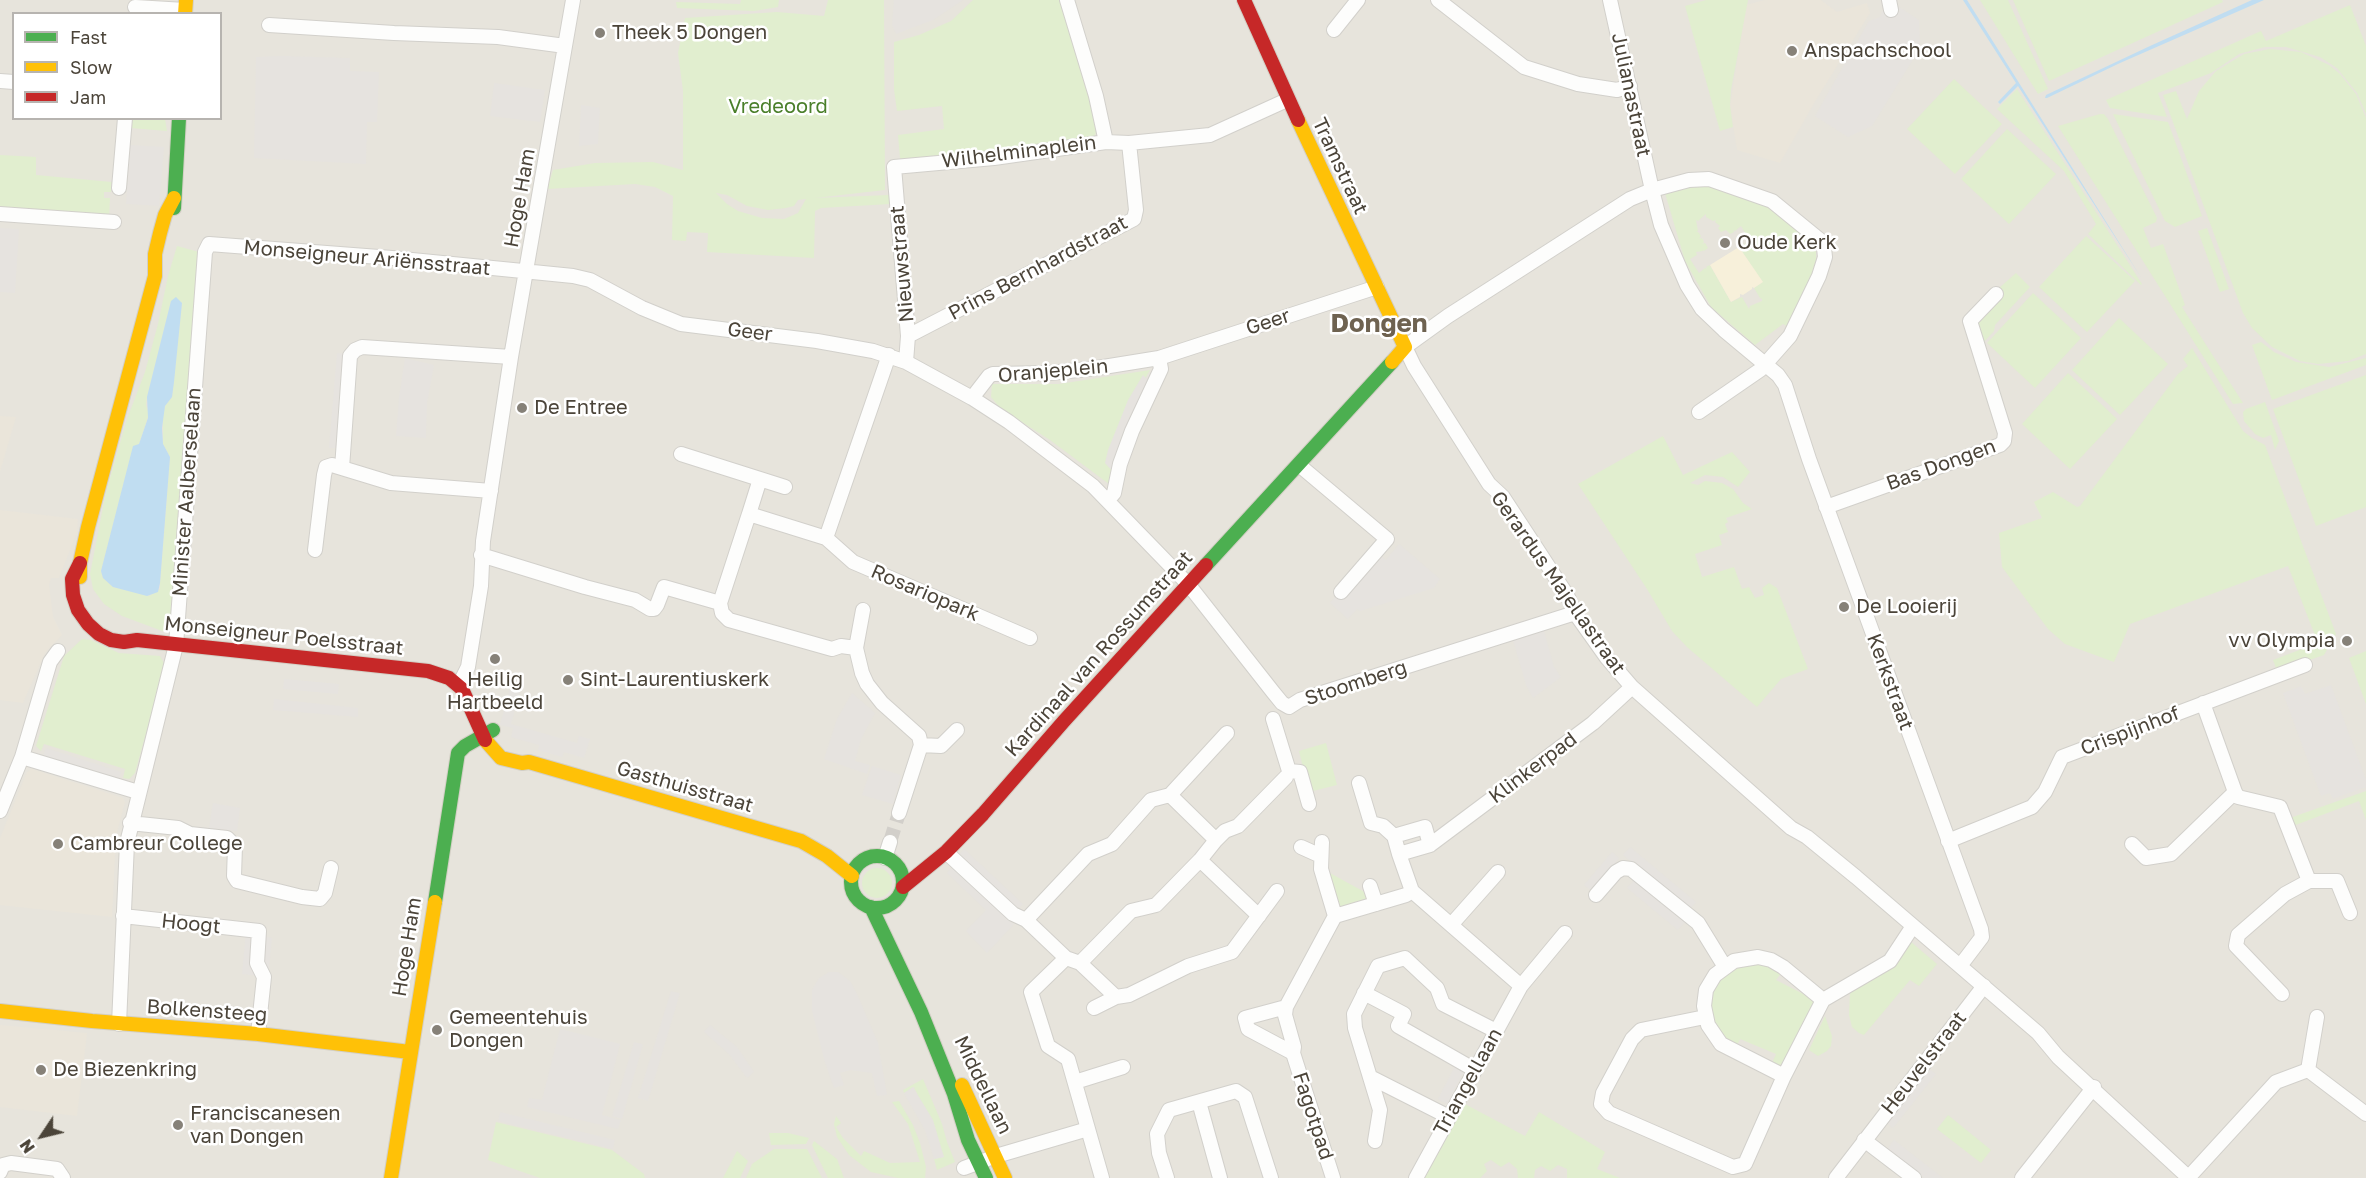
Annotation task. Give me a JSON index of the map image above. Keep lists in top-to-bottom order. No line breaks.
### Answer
{"streets":{"main road":["Tramstraat","Hoge Ham","Monseigneur Poelsstraat","Kardinaal van Rossumstraat","Gasthuisstraat","Bolkensteeg","Middellaan"],"street":["Julianastraat","Wilhelminaplein","Monseigneur Ariënsstraat","Nieuwstraat","Prins Bernhardstraat","Geer","Oranjeplein","Bas Dongen","Minister Aalberselaan","Gerardus Majellastraat","Rosariopark","Kerkstraat","Stoomberg","Crispijnhof","Klinkerpad","Hoogt","Heuvelstraat","Triangellaan","Fagotpad"]},"crossings":[["Julianastraat","Kardinaal van Rossumstraat"],["Julianastraat","Kerkstraat"],["Wilhelminaplein","Nieuwstraat"],["Tramstraat","Geer"],["Tramstraat","Gerardus Majellastraat"],["Tramstraat","Kardinaal van Rossumstraat"],["Hoge Ham","Monseigneur Ariënsstraat"],["Hoge Ham","Geer"],["Hoge Ham","Monseigneur Poelsstraat"],["Hoge Ham","Gasthuisstraat"],["Hoge Ham","Bolkensteeg"],["Monseigneur Ariënsstraat","Geer"],["Monseigneur Ariënsstraat","Minister Aalberselaan"],["Nieuwstraat","Prins Bernhardstraat"],["Nieuwstraat","Geer"],["Geer","Oranjeplein"],["Oranjeplein","Kardinaal van Rossumstraat"],["Oranjeplein","Stoomberg"],["Bas Dongen","Kerkstraat"],["Minister Aalberselaan","Monseigneur Poelsstraat"],["Minister Aalberselaan","Hoogt"],["Minister Aalberselaan","Bolkensteeg"],["Gerardus Majellastraat","Kardinaal van Rossumstraat"],["Gerardus Majellastraat","Stoomberg"],["Gerardus Majellastraat","Klinkerpad"],["Kardinaal van Rossumstraat","Kerkstraat"],["Kardinaal van Rossumstraat","Stoomberg"],["Kardinaal van Rossumstraat","Gasthuisstraat"],["Kardinaal van Rossumstraat","Middellaan"],["Kerkstraat","Crispijnhof"],["Gasthuisstraat","Middellaan"],["Hoogt","Bolkensteeg"]],"districts":["Dongen"],"parks":["Vredeoord"],"places":["Theek 5 Dongen","Anspachschool","Oude Kerk","De Entree","De Looierij","vv Olympia","Heilig Hartbeeld","Sint-Laurentiuskerk","Cambreur College","Gemeentehuis Dongen","De Biezenkring","Franciscanesen van Dongen"],"legend":["Fast","Slow","Jam"],"north":"bottom left"}
